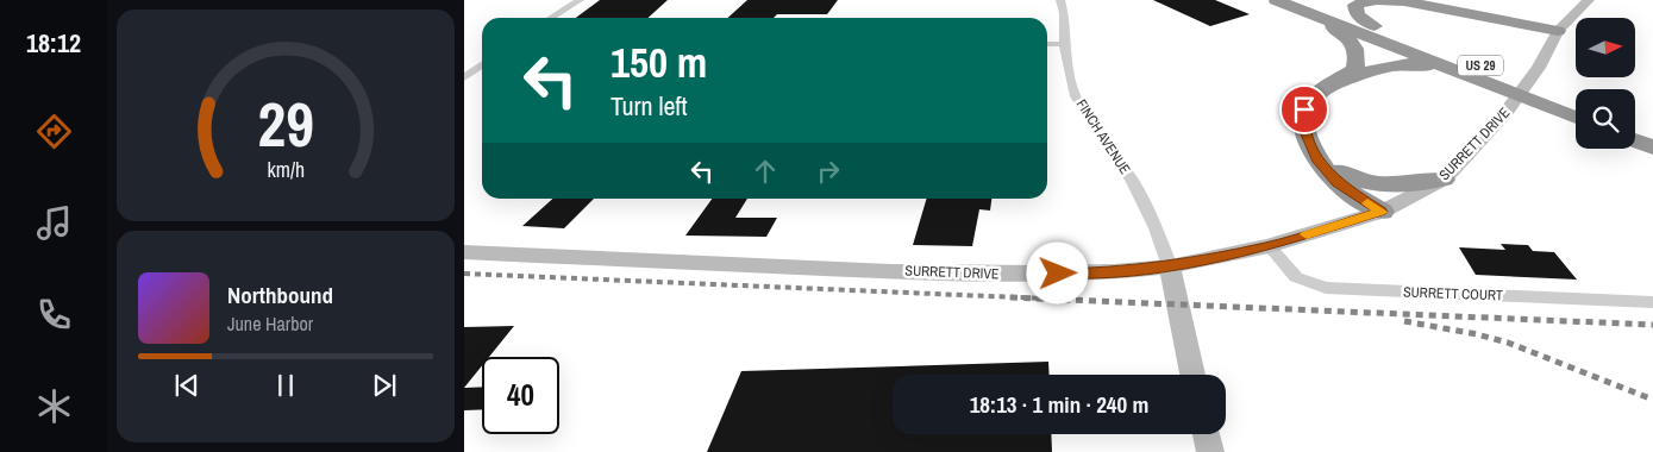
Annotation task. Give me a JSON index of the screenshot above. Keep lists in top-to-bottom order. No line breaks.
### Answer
{"streets":{"highway":["US 29"],"street":["FINCH AVENUE","SURRETT DRIVE","SURRETT COURT"]},"crossings":[["FINCH AVENUE","SURRETT DRIVE"],["SURRETT DRIVE","SURRETT COURT"]],"north":"right","page":{"tabs":"18:12","turn":["150 m","Turn left"],"song":["Northbound","June Harbor"],"limit":"40","trip":"18:13 · 1 min · 240 m","gauge":["29","km/h"]}}
